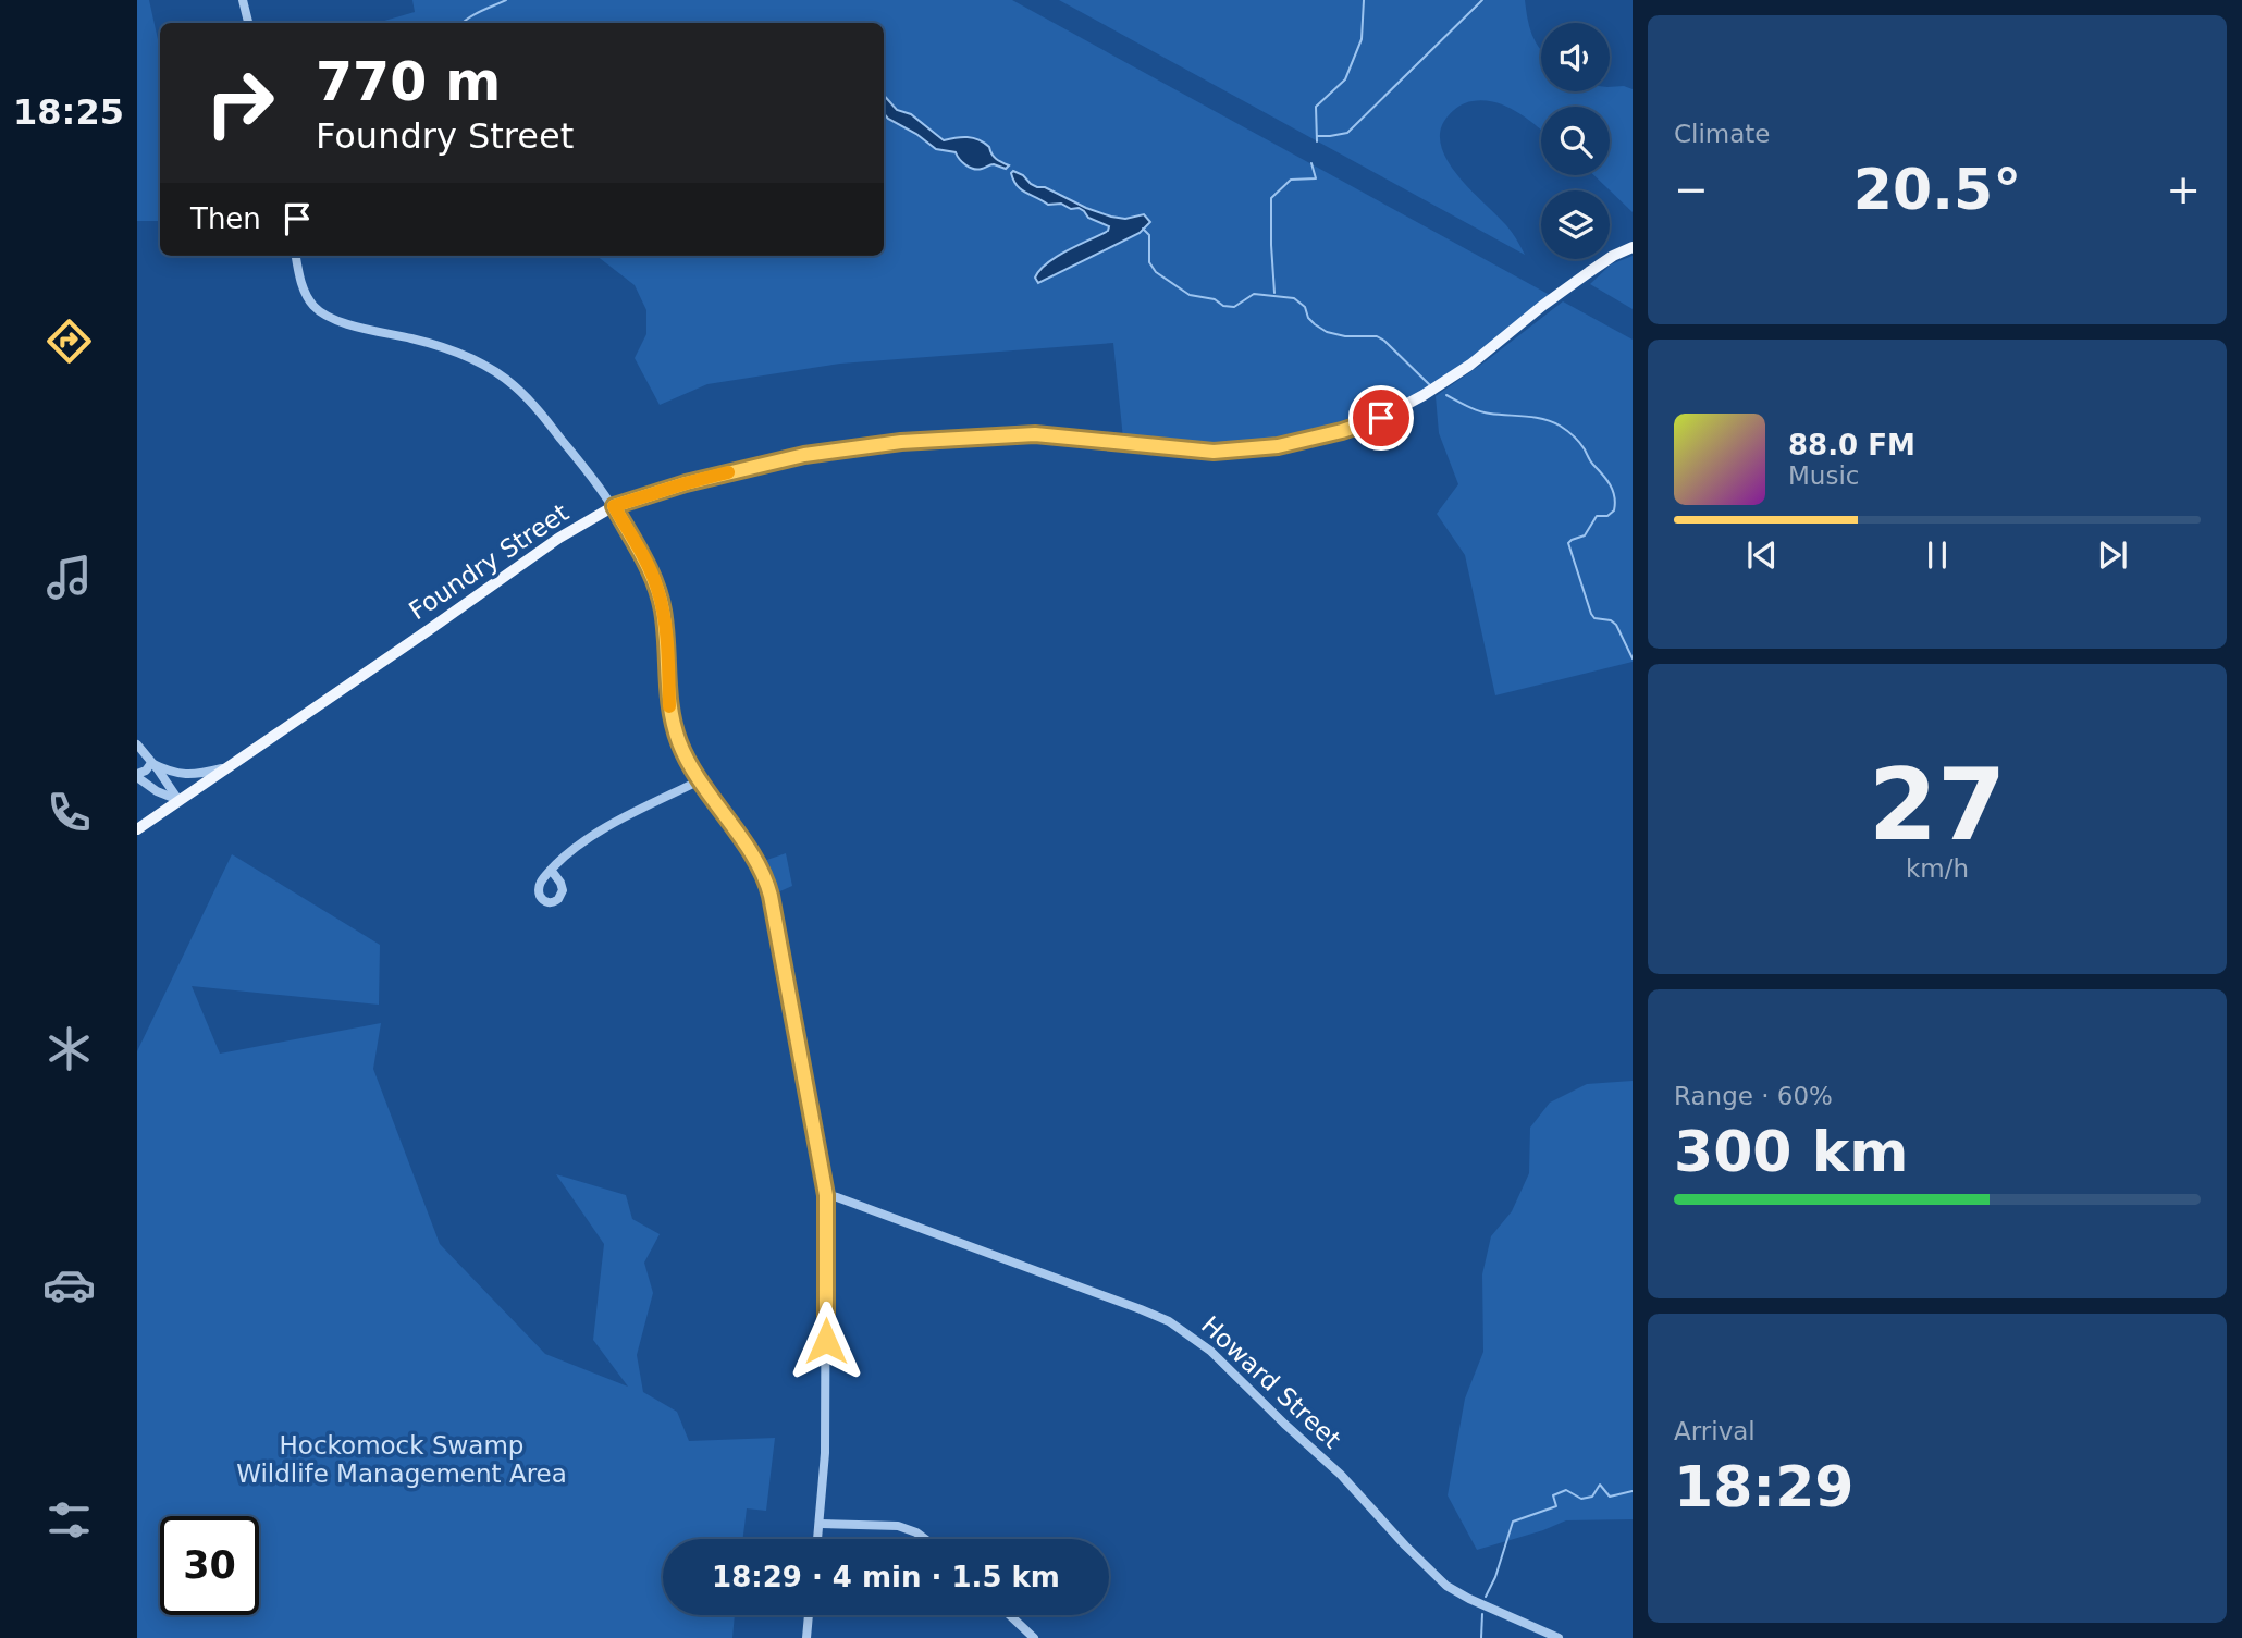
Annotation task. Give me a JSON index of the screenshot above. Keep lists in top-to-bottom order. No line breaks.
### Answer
{"streets":{"main road":["Foundry Street"],"street":["Howard Street"]},"parks":["Hockomock Swamp Wildlife Management Area"],"page":{"tabs":"18:25","tile":["Climate",["27","km/h"],["Range · 60%","300 km"],["Arrival","18:29"]],"turn":["770 m","Foundry Street"],"heat":["−","20.5°","+"],"then":"Then","song":["88.0 FM","Music"],"limit":"30","trip":"18:29 · 4 min · 1.5 km"}}
